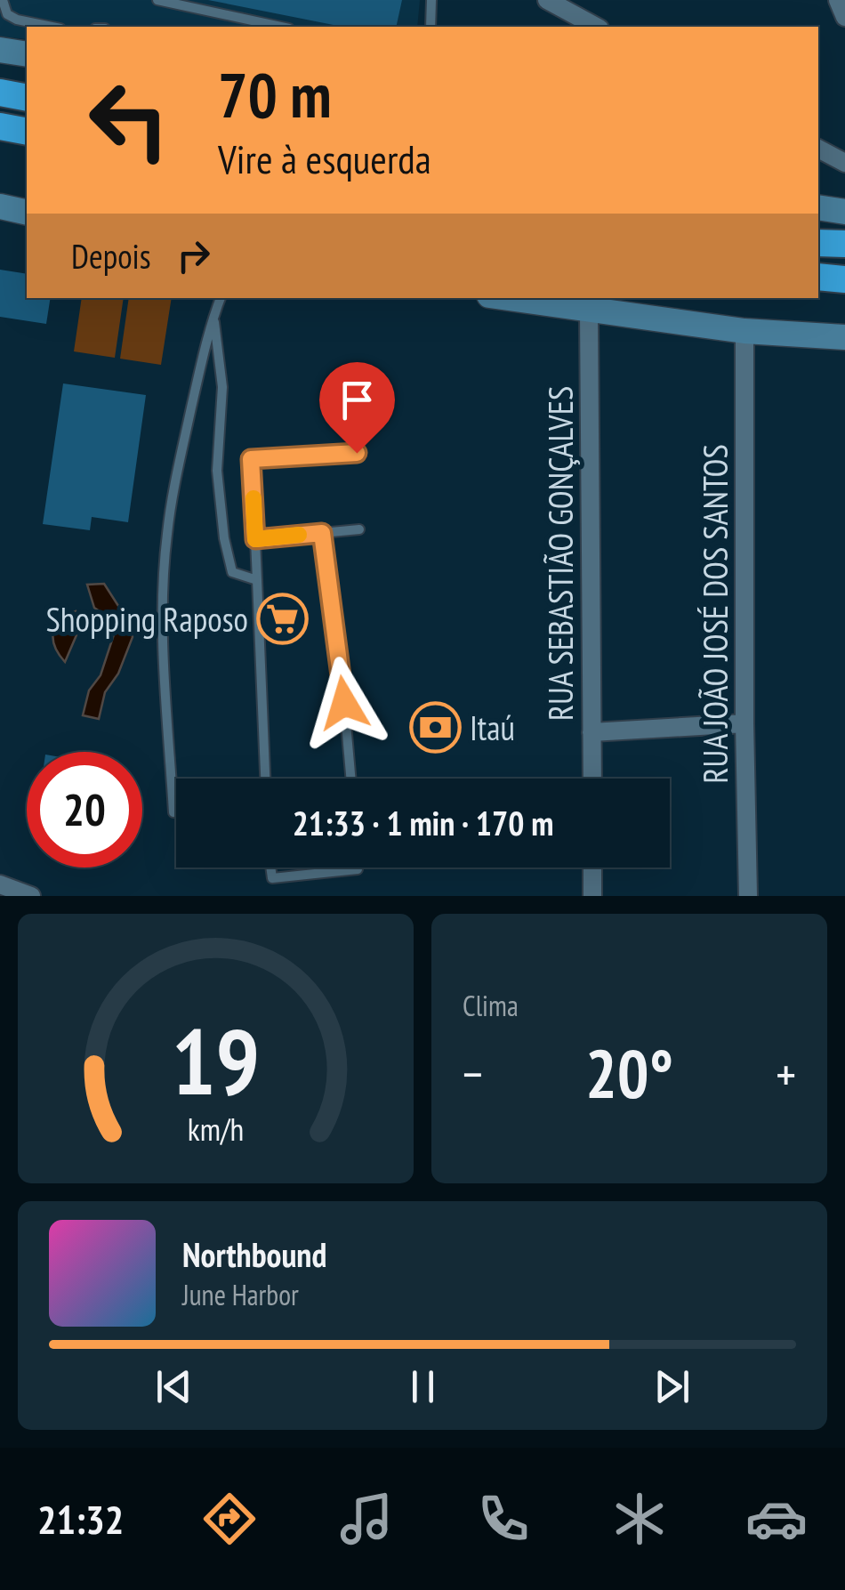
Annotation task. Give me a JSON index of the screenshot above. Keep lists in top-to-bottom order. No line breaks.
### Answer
{"streets":{"street":["RUA SEBASTIÃO GONÇALVES","RUA JOÃO JOSÉ DOS SANTOS"]},"places":{"supermarket":["Shopping Raposo"],"bank":["Itaú"]},"page":{"turn":["70 m","Vire à esquerda"],"then":"Depois","limit":"20","trip":"21:33 · 1 min · 170 m","tile":"Clima","heat":["−","20°","+"],"song":["Northbound","June Harbor"],"tabs":"21:32","gauge":["19","km/h"]}}
